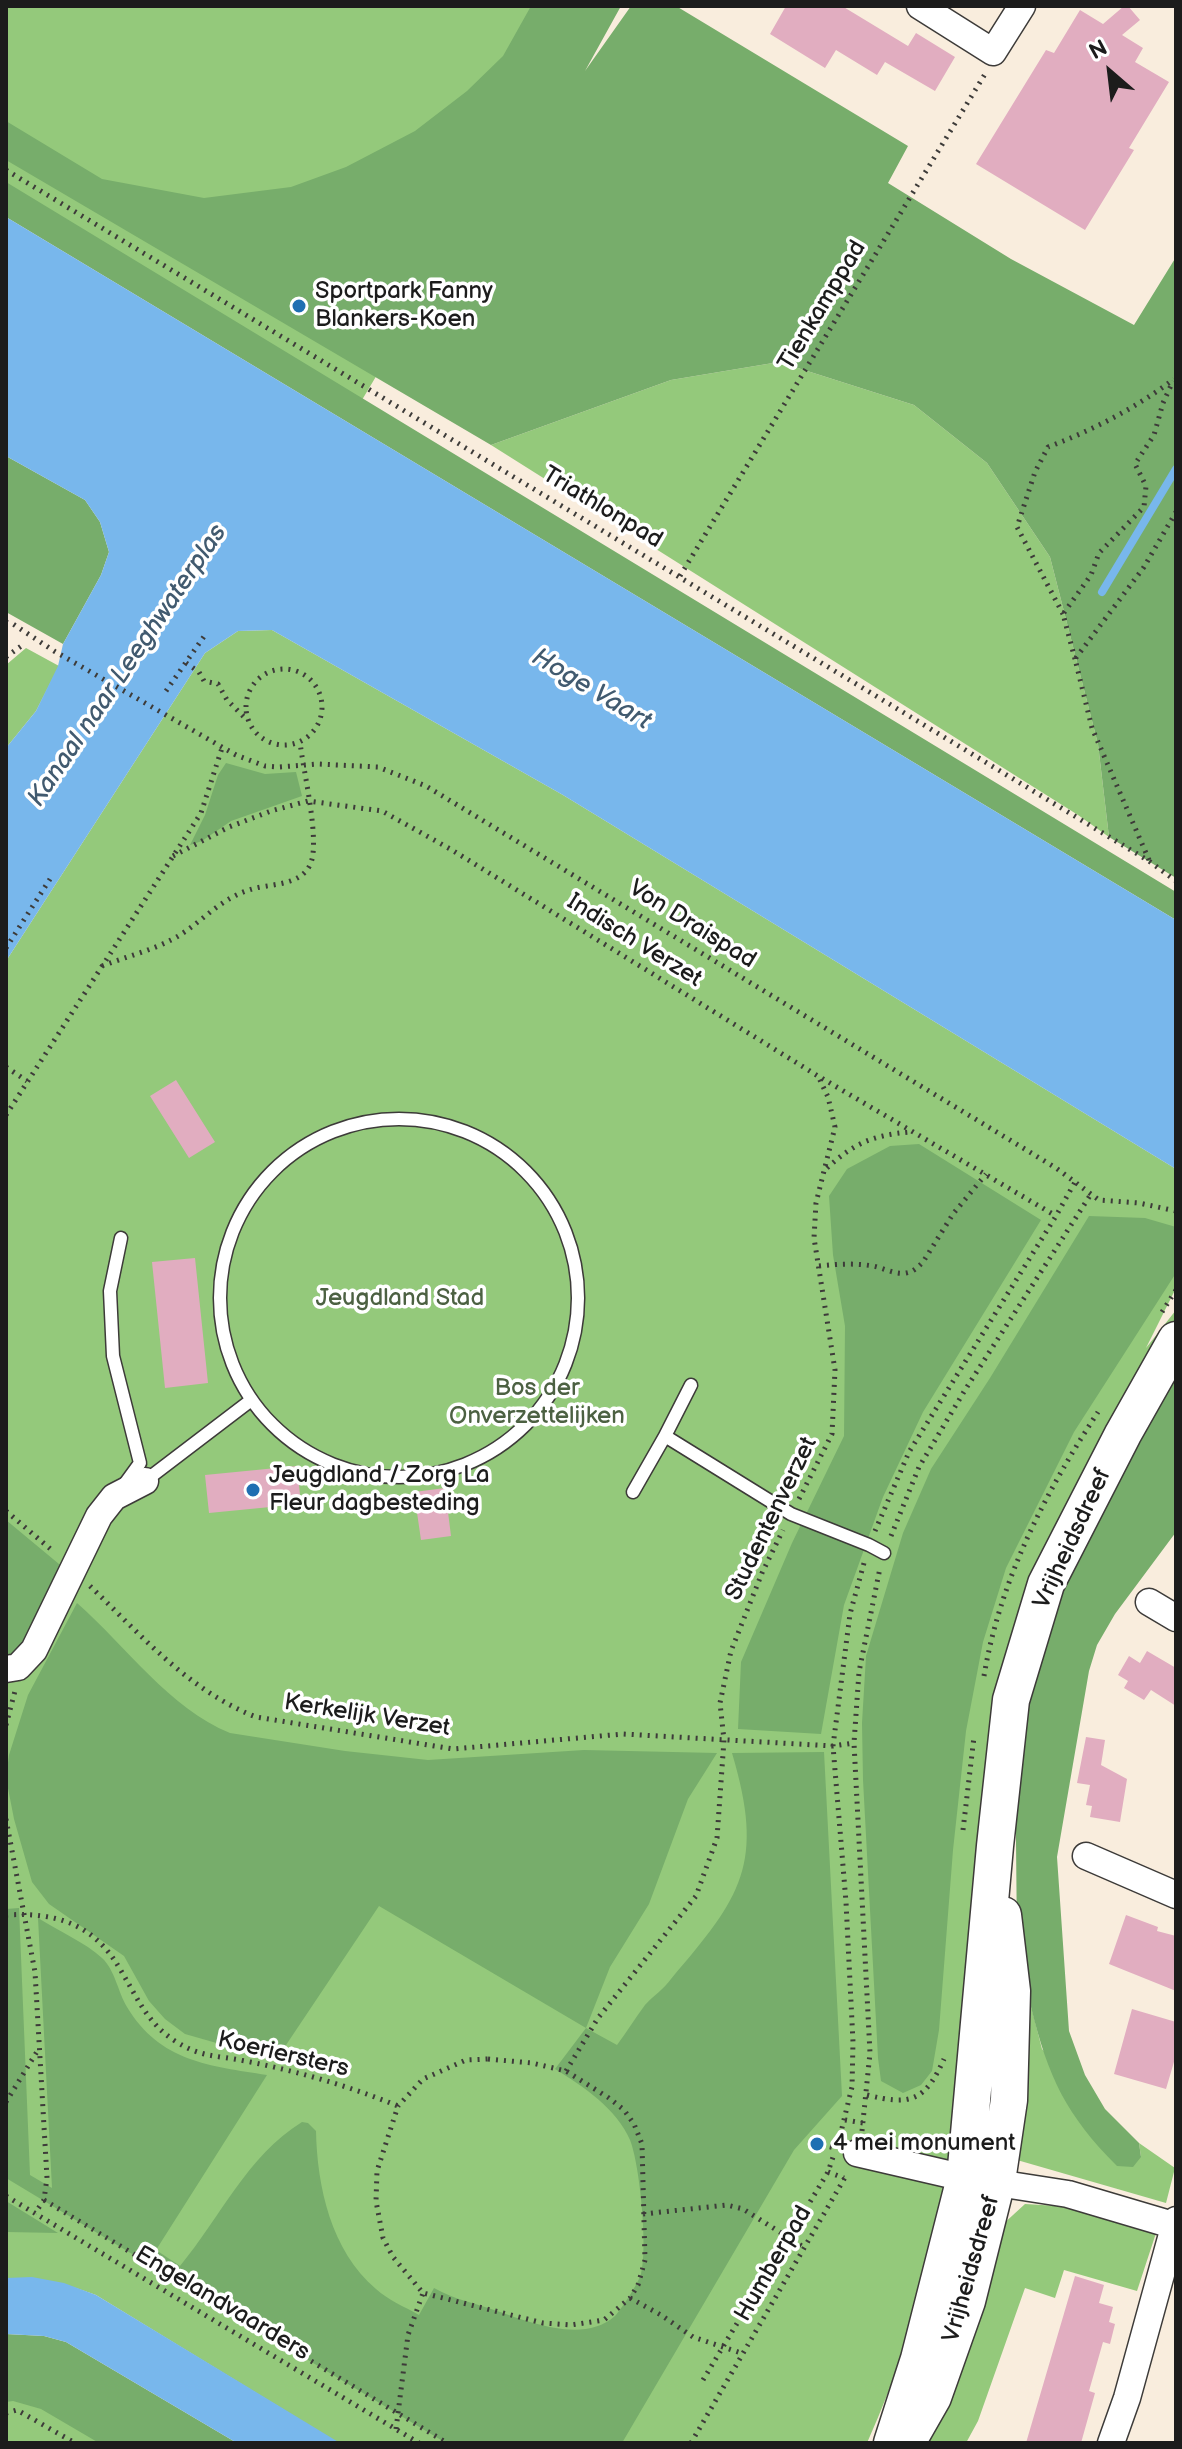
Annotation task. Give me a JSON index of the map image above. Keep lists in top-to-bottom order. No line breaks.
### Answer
{"streets":{"main road":["Vrijheidsdreef"],"path":["Tienkamppad","Triathlonpad","Von Draispad","Indisch Verzet","Studentenverzet","Kerkelijk Verzet","Koeriersters","Humberpad","Engelandvaarders"]},"crossings":[["Tienkamppad","Triathlonpad"],["Von Draispad","Humberpad"],["Indisch Verzet","Studentenverzet"],["Studentenverzet","Kerkelijk Verzet"],["Studentenverzet","Koeriersters"],["Kerkelijk Verzet","Humberpad"]],"water":["Kanaal naar Leeghwaterplas","Hoge Vaart"],"parks":["Jeugdland Stad","Bos der Onverzettelijken"],"places":["Sportpark Fanny Blankers-Koen","Jeugdland / Zorg La Fleur dagbesteding","4 mei monument"],"north":"top left"}
